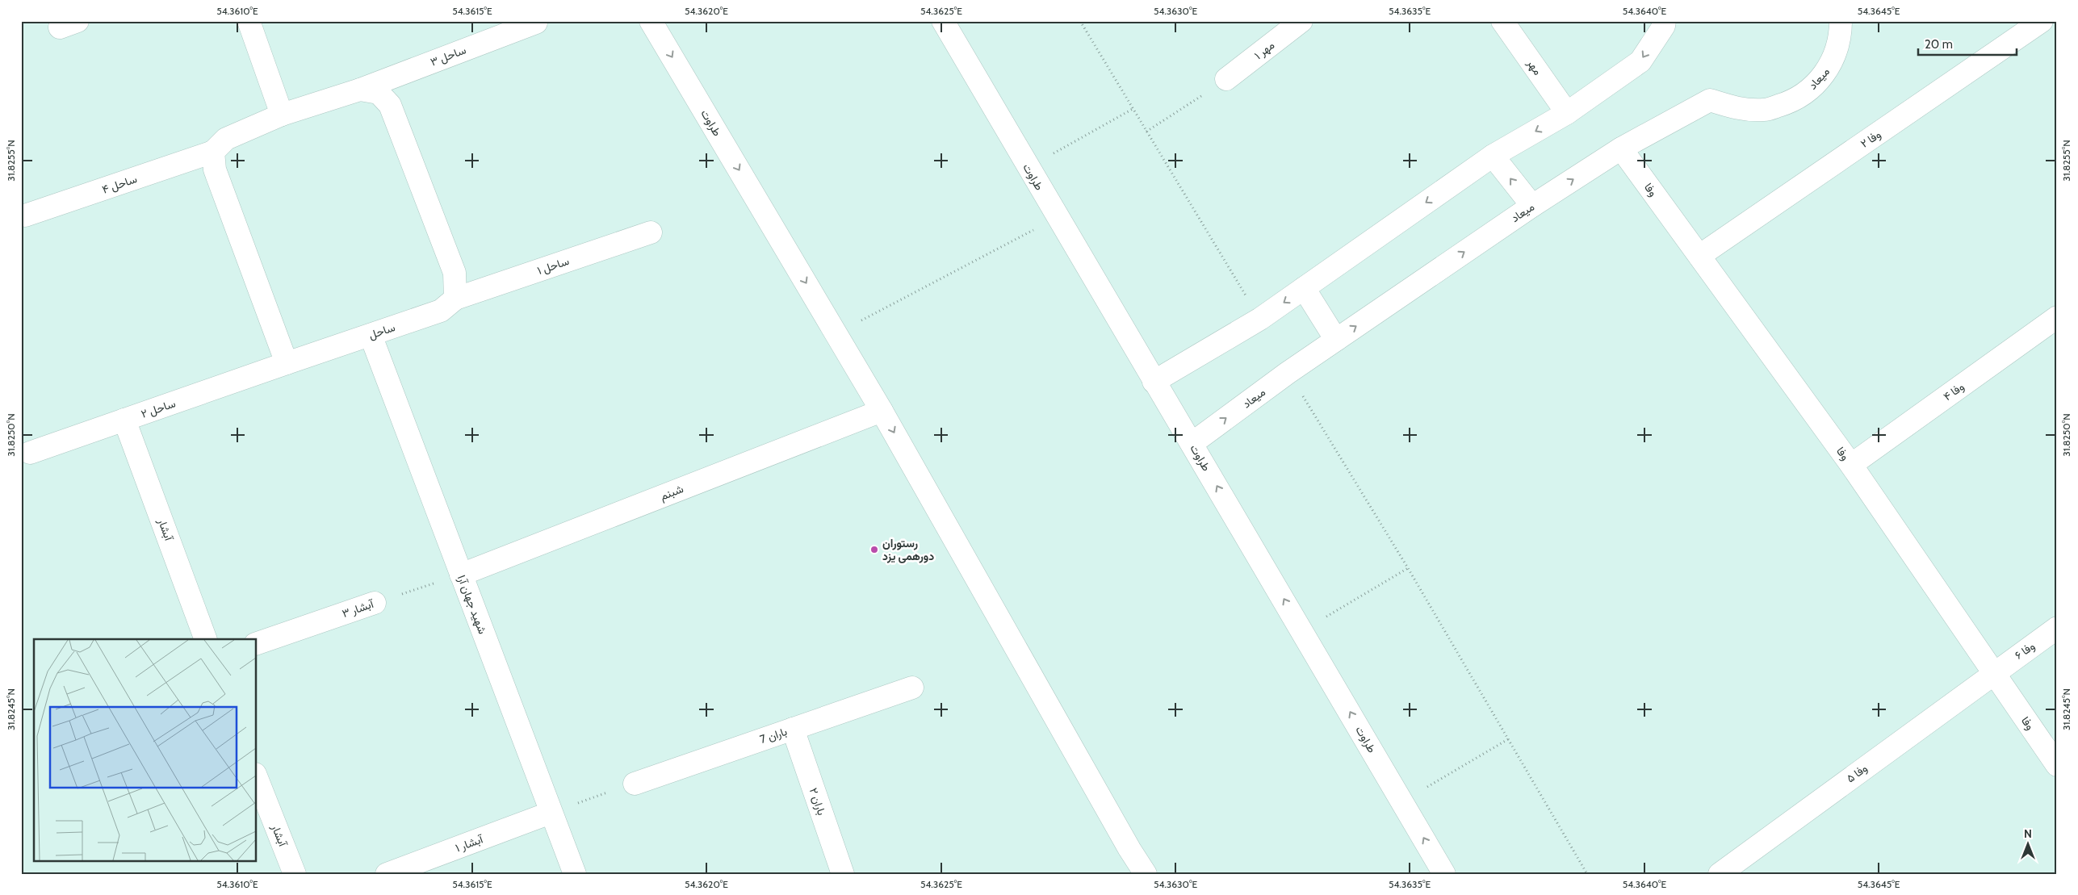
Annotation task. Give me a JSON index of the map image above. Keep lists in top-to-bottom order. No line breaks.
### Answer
{"streets":{"street":["مهر ۱","ساحل ۳","مهر","میعاد","طراوت","وفا ۲","ساحل ۴","وفا","ساحل ۱","ساحل","وفا ۴","ساحل ۲","شبنم","آبشار","شهید جهان آرا","آبشار ۳","وفا ۶","باران 7","وفا ۵","باران ۲","آبشار ۱"]},"crossings":[["میعاد","طراوت"],["میعاد","وفا"],["طراوت","شبنم"],["وفا ۲","وفا"],["وفا","وفا ۴"],["وفا","وفا ۶"],["وفا","وفا ۵"],["ساحل ۱","ساحل"],["ساحل","ساحل ۲"],["ساحل","شهید جهان آرا"],["ساحل ۲","آبشار"],["شبنم","شهید جهان آرا"],["شبنم","آبشار ۳"],["شهید جهان آرا","آبشار ۳"],["شهید جهان آرا","آبشار ۱"],["وفا ۶","وفا ۵"],["باران 7","باران ۲"]],"places":["رستوران دورهمی یزد"],"scale_bar":"20 m","north":"top","coordinates":["54.3610°E","54.3615°E","54.3620°E","54.3625°E","54.3630°E","54.3635°E","54.3640°E","54.3645°E","31.8255°N","31.8250°N","31.8245°N"]}
